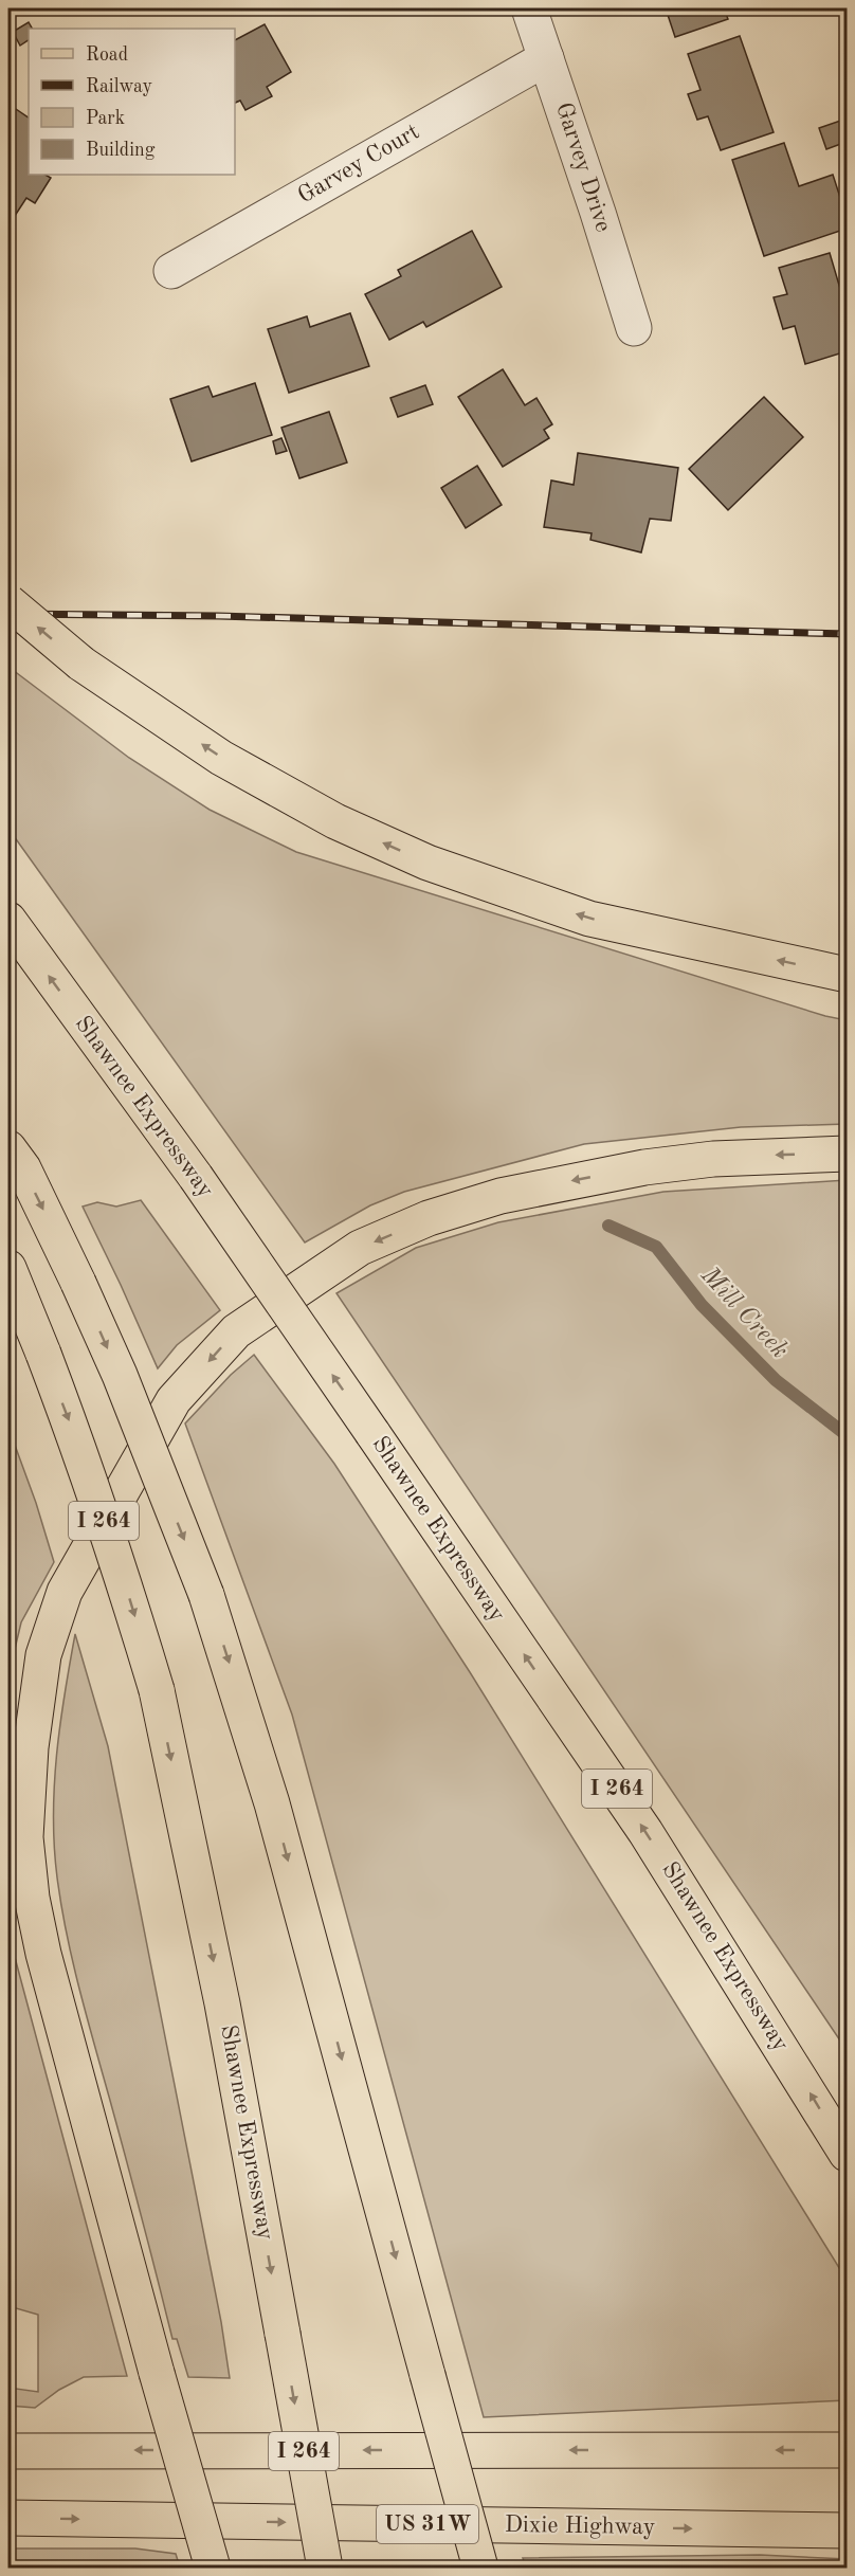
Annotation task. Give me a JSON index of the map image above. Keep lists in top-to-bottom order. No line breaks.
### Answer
{"streets":{"main road":["Shawnee Expressway","I 264","US 31W","Dixie Highway"],"street":["Garvey Court","Garvey Drive"]},"crossings":[["Garvey Court","Garvey Drive"]],"water":["Mill Creek"],"legend":["Road","Railway","Park","Building"]}
